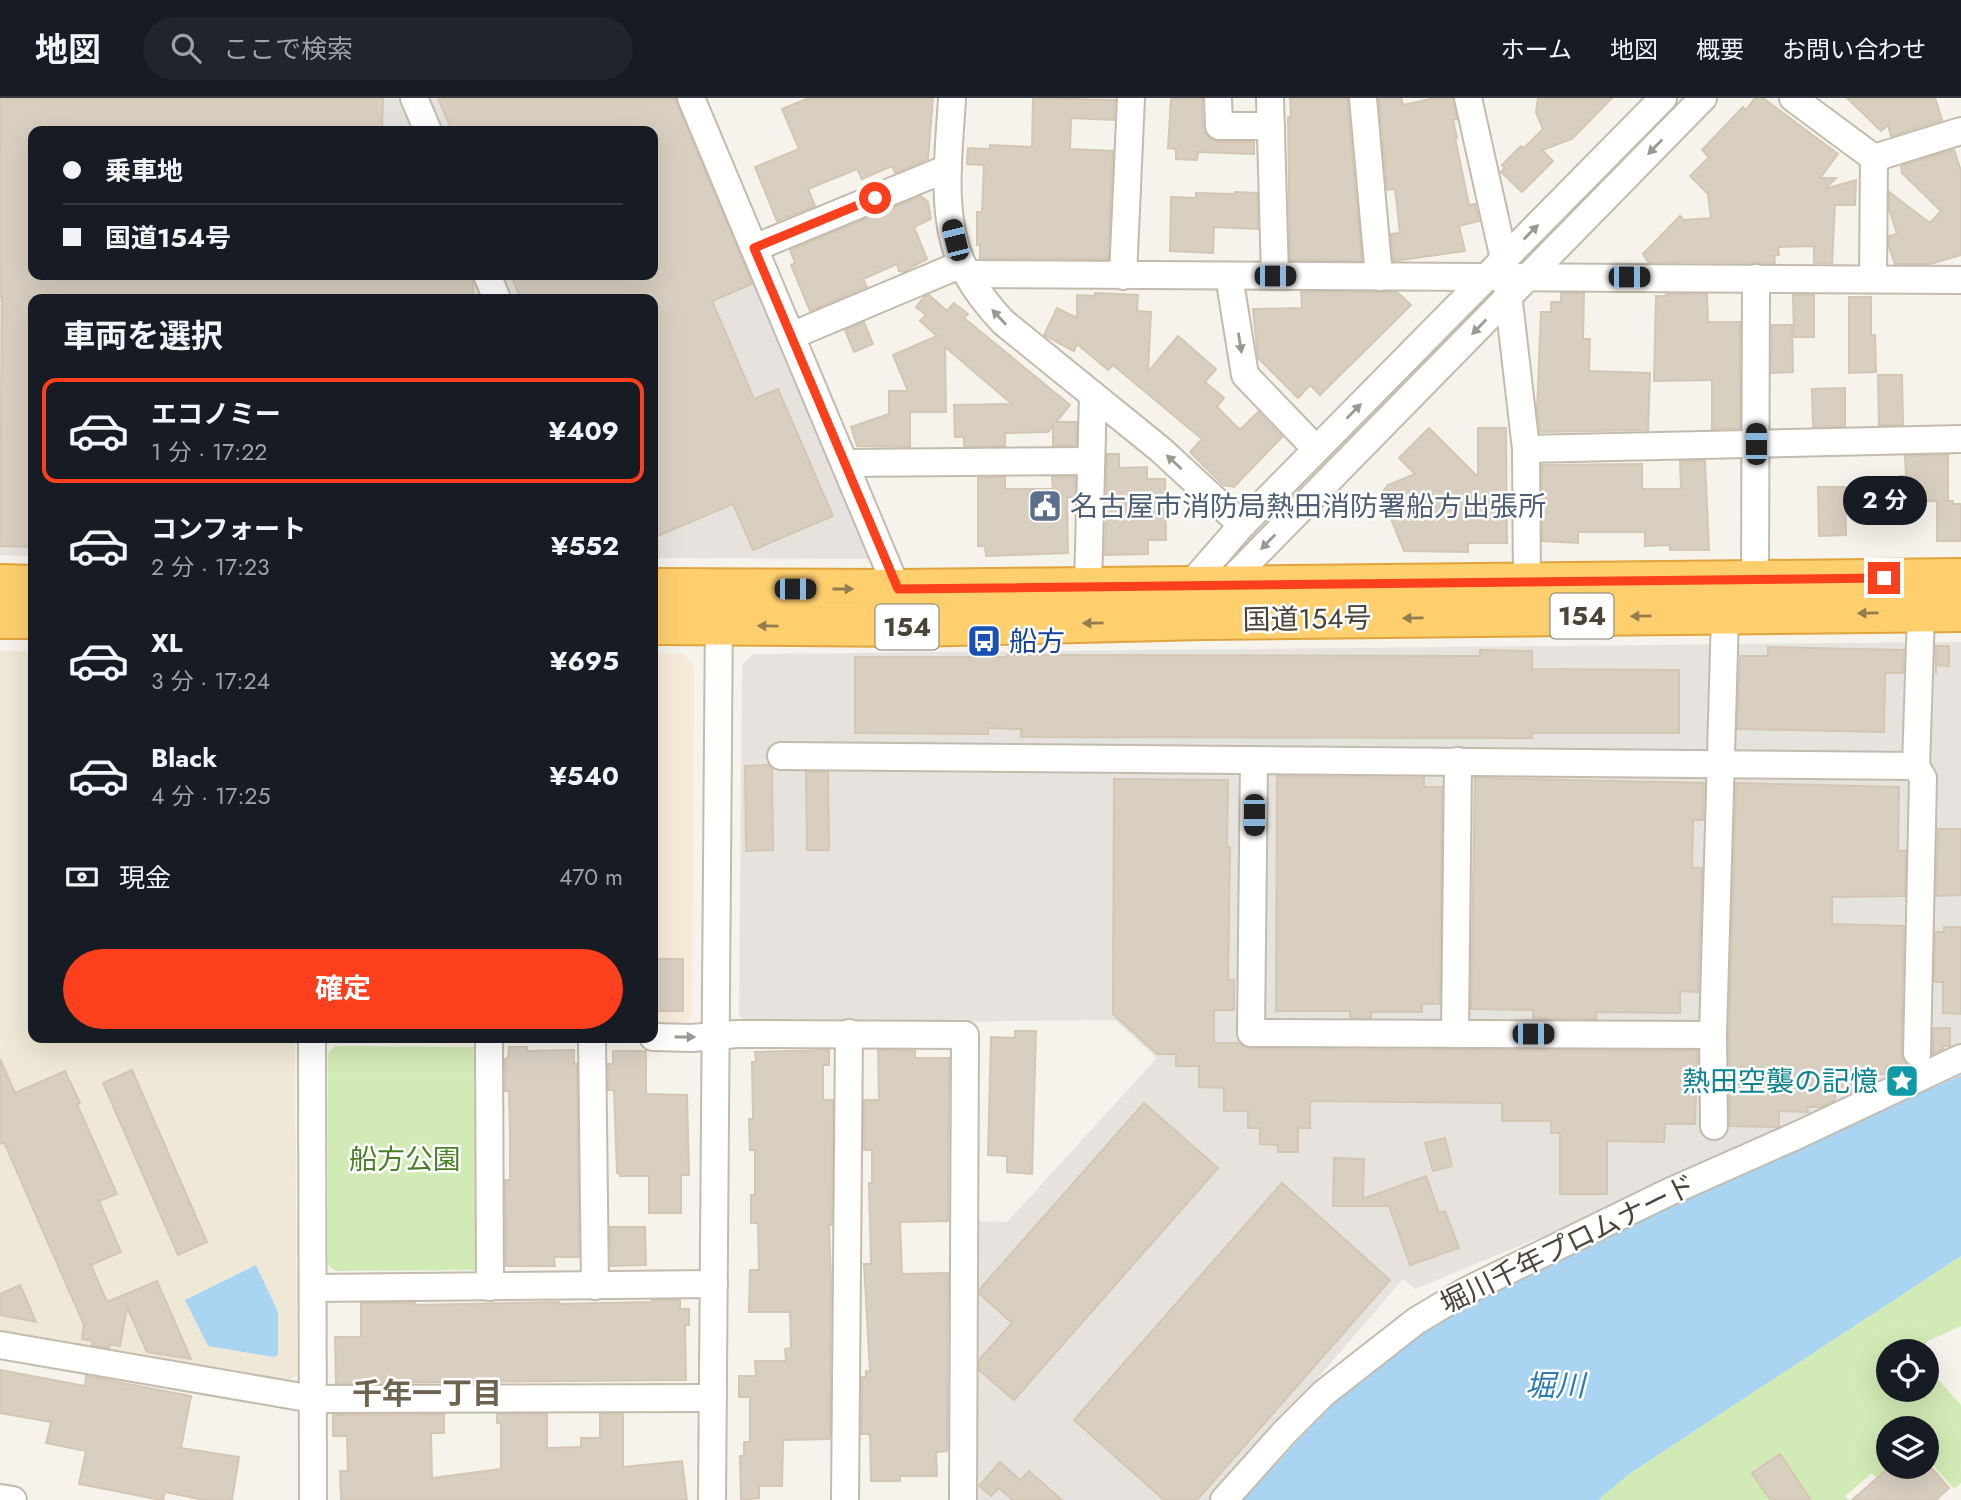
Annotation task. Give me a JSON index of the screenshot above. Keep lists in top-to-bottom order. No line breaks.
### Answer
{"streets":{"highway":["154","国道154号"],"street":["堀川千年プロムナード"]},"districts":["千年一丁目"],"water":["堀川"],"parks":["船方公園"],"places":{"public building":["名古屋市消防局熱田消防署船方出張所"],"bus stop":["船方"],"place":["熱田空襲の記憶"]},"page":{"header":"地図","search":"ここで検索","nav":["ホーム","地図","概要","お問い合わせ"],"banner":["乗車地","国道154号"],"heading":"車両を選択","list":[{"name":"エコノミー","note":"1 分 · 17:22","value":"¥409"},{"name":"コンフォート","note":"2 分 · 17:23","value":"¥552"},{"name":"XL","note":"3 分 · 17:24","value":"¥695"},{"name":"Black","note":"4 分 · 17:25","value":"¥540"}],"bubble":"2 分","pay":["現金","470 m"],"buttons":"確定"}}
